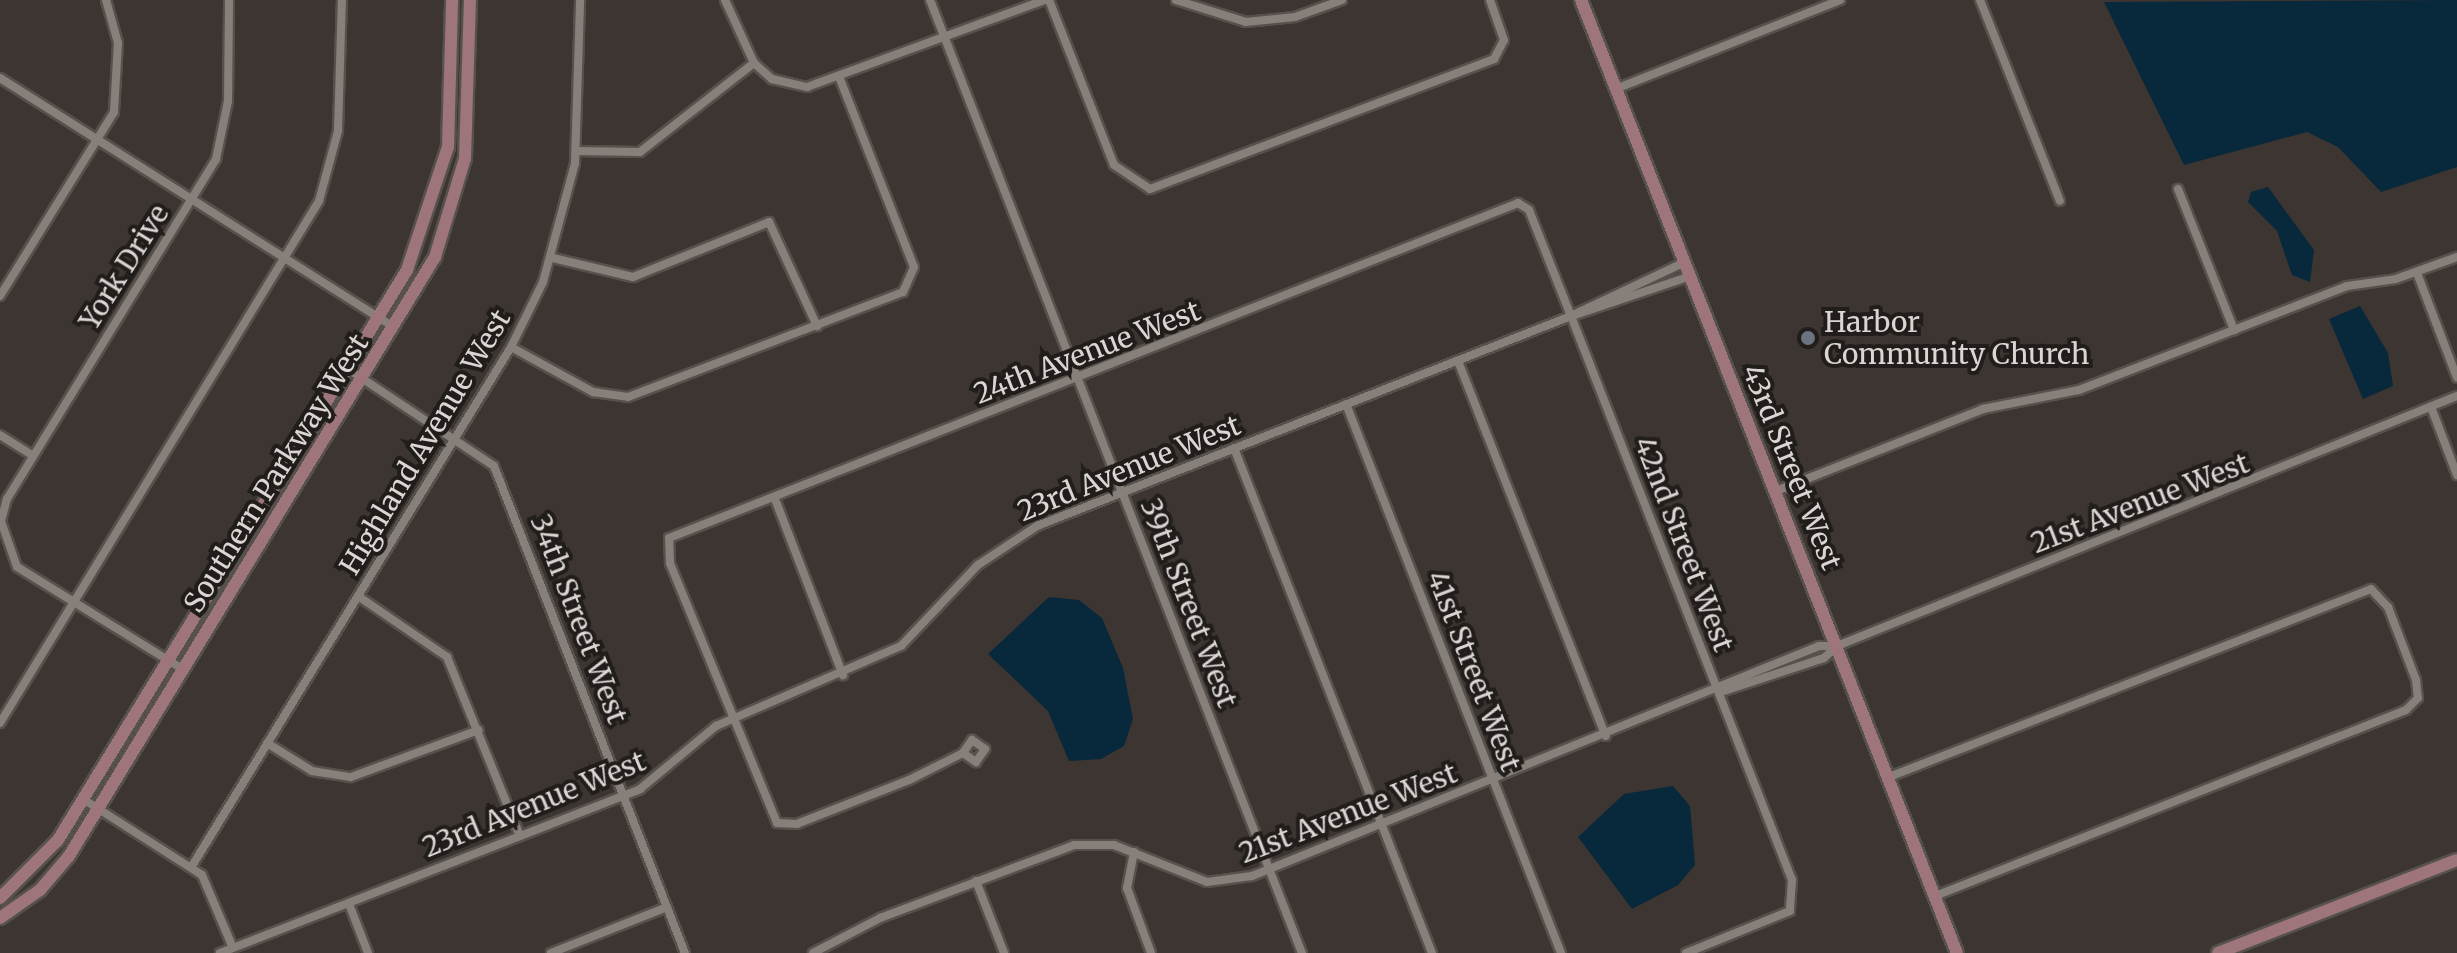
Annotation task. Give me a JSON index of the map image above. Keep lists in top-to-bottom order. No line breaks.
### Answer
{"streets":{"street":["York Drive","24th Avenue West","Highland Avenue West","43rd Street West","23rd Avenue West","Southern Parkway West","21st Avenue West","42nd Street West","39th Street West","34th Street West","41st Street West"]},"crossings":[["24th Avenue West","23rd Avenue West"],["24th Avenue West","42nd Street West"],["24th Avenue West","39th Street West"],["Highland Avenue West","34th Street West"],["43rd Street West","23rd Avenue West"],["43rd Street West","21st Avenue West"],["23rd Avenue West","42nd Street West"],["23rd Avenue West","39th Street West"],["23rd Avenue West","34th Street West"],["23rd Avenue West","41st Street West"],["Southern Parkway West","34th Street West"],["21st Avenue West","42nd Street West"],["21st Avenue West","39th Street West"],["21st Avenue West","41st Street West"]],"places":["Harbor Community Church"]}
